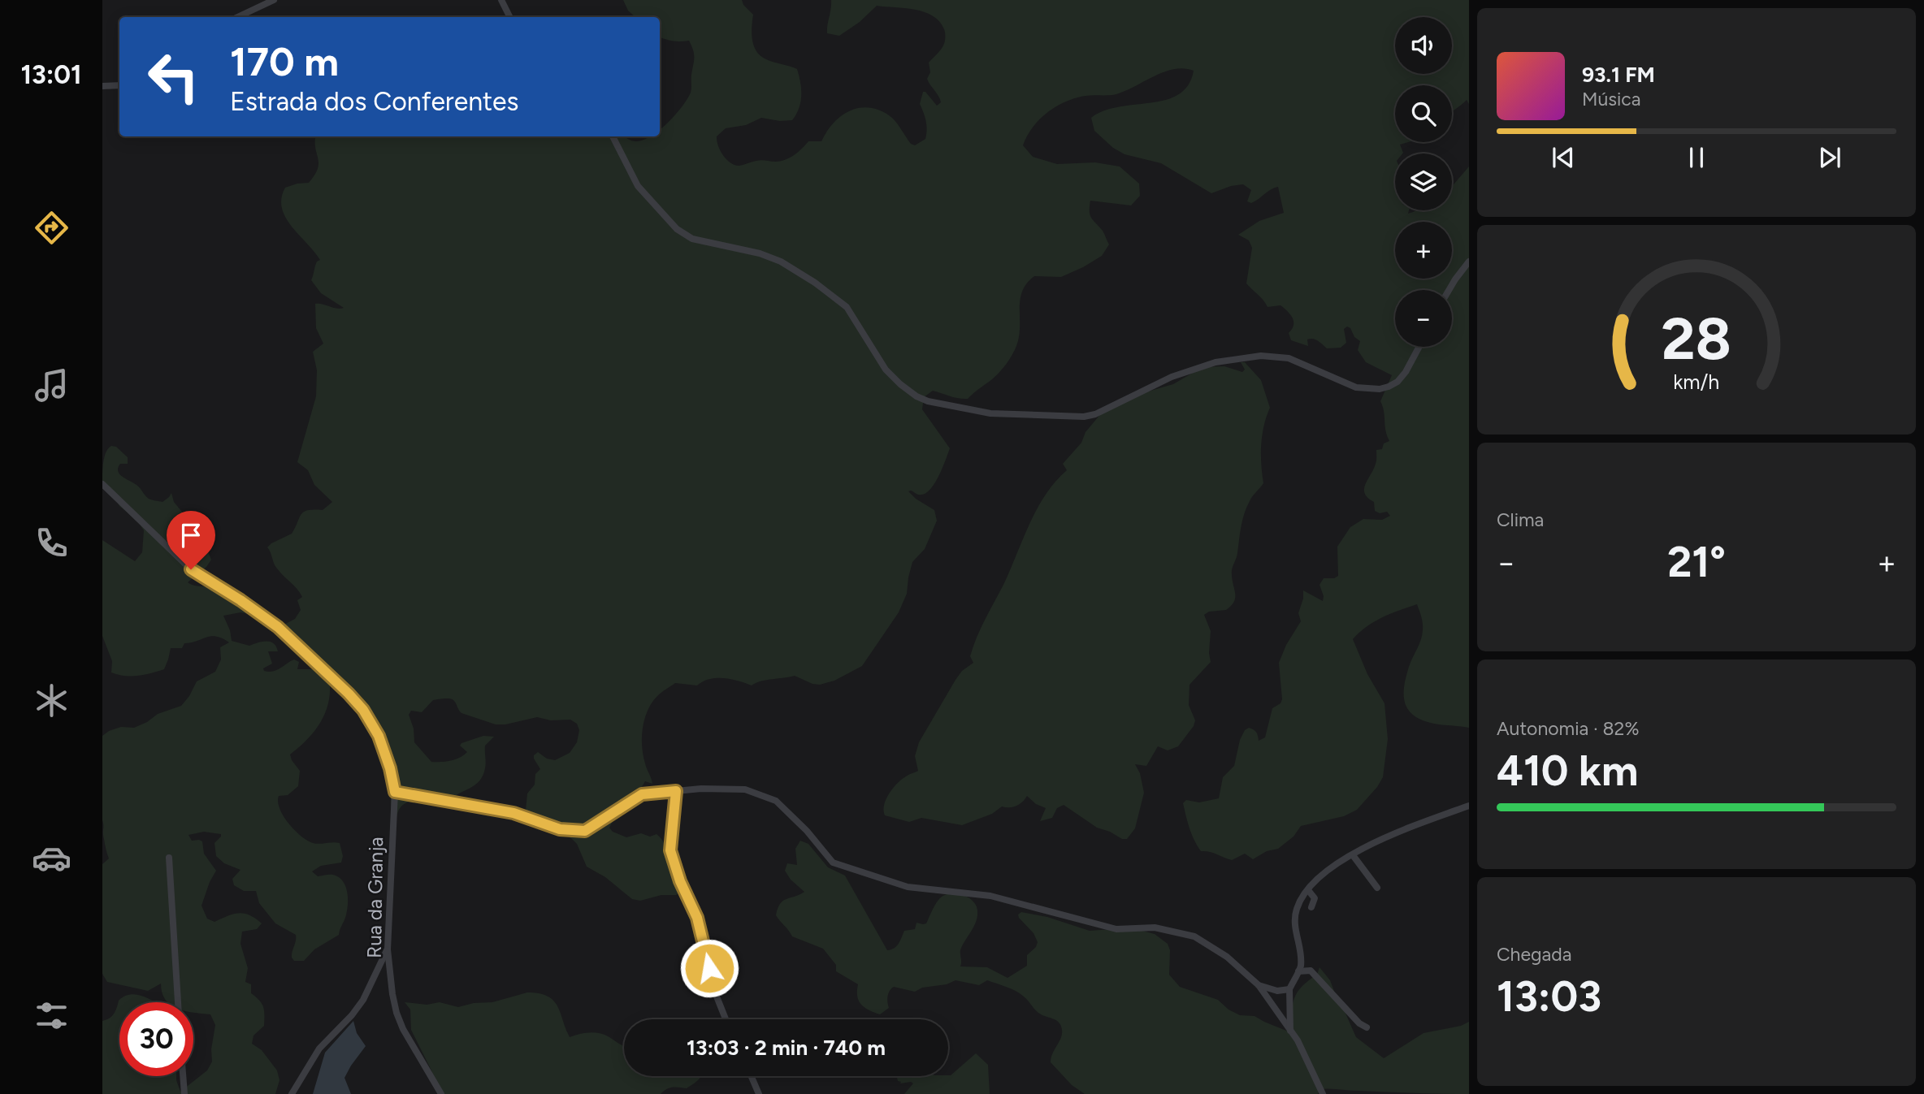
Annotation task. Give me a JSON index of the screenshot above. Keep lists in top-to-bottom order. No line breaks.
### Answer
{"streets":{"street":["Rua da Granja"]},"page":{"tabs":"13:01","map_buttons":["+","−"],"turn":["170 m","Estrada dos Conferentes"],"song":["93.1 FM","Música"],"tile":["Clima",["Autonomia · 82%","410 km"],["Chegada","13:03"]],"heat":["−","21°","+"],"limit":"30","trip":"13:03 · 2 min · 740 m","gauge":["28","km/h"]}}
